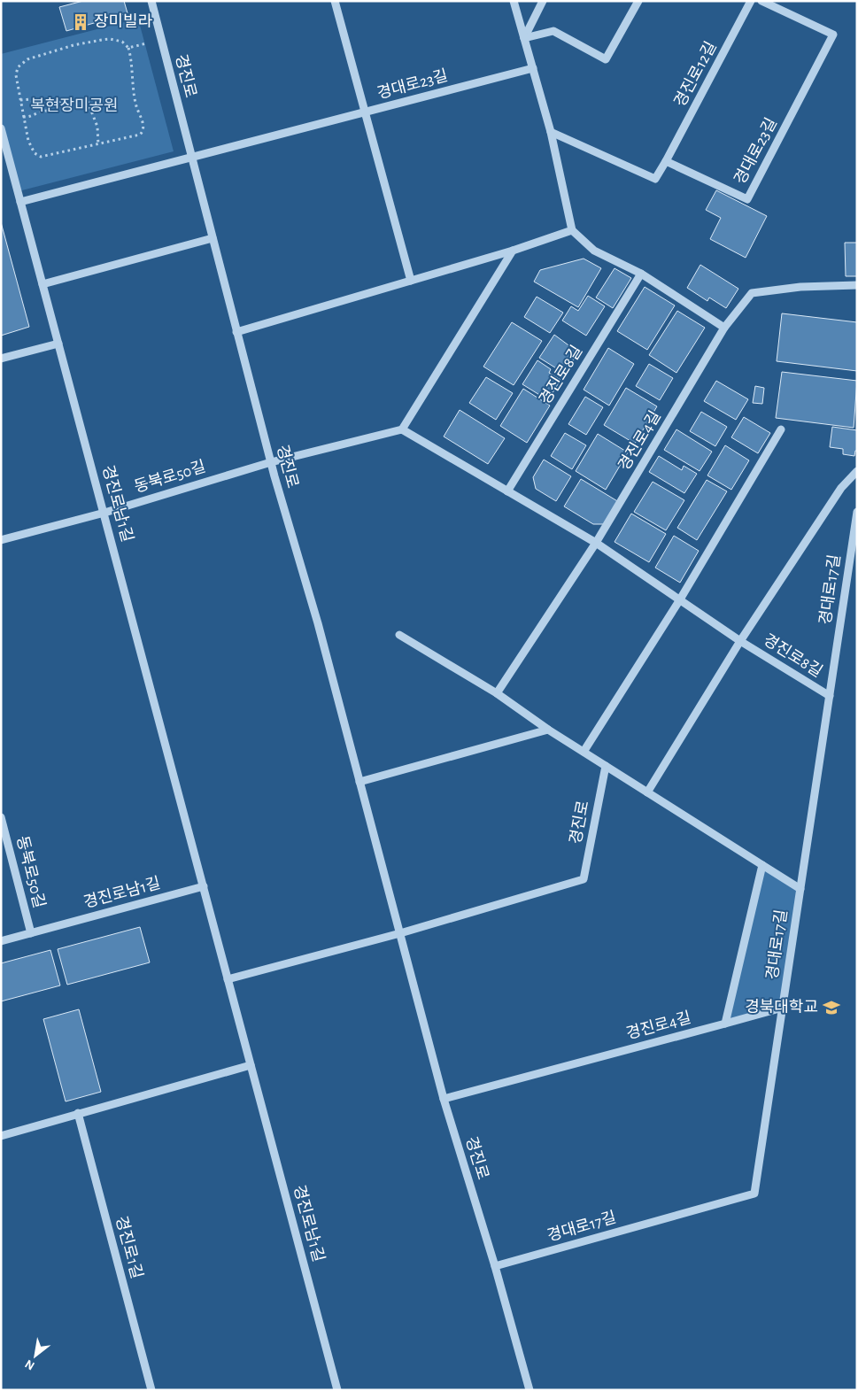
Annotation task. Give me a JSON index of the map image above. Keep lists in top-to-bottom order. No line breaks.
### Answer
{"streets":{"street":["경진로12길","경진로","경대로23길","경진로8길","경진로4길","동북로50길","경진로남1길","경대로17길","경진로1길"]},"crossings":[["경진로12길","경대로23길"],["경진로","경진로4길"],["경진로","동북로50길"],["경진로","경진로남1길"],["경진로","경대로17길"],["경진로8길","경진로4길"],["경진로8길","경대로17길"],["경진로4길","경대로17길"],["동북로50길","경진로남1길"]],"parks":["복현장미공원"],"places":{"building":["장미빌라"],"school or university":["경북대학교"]},"north":"bottom left"}
